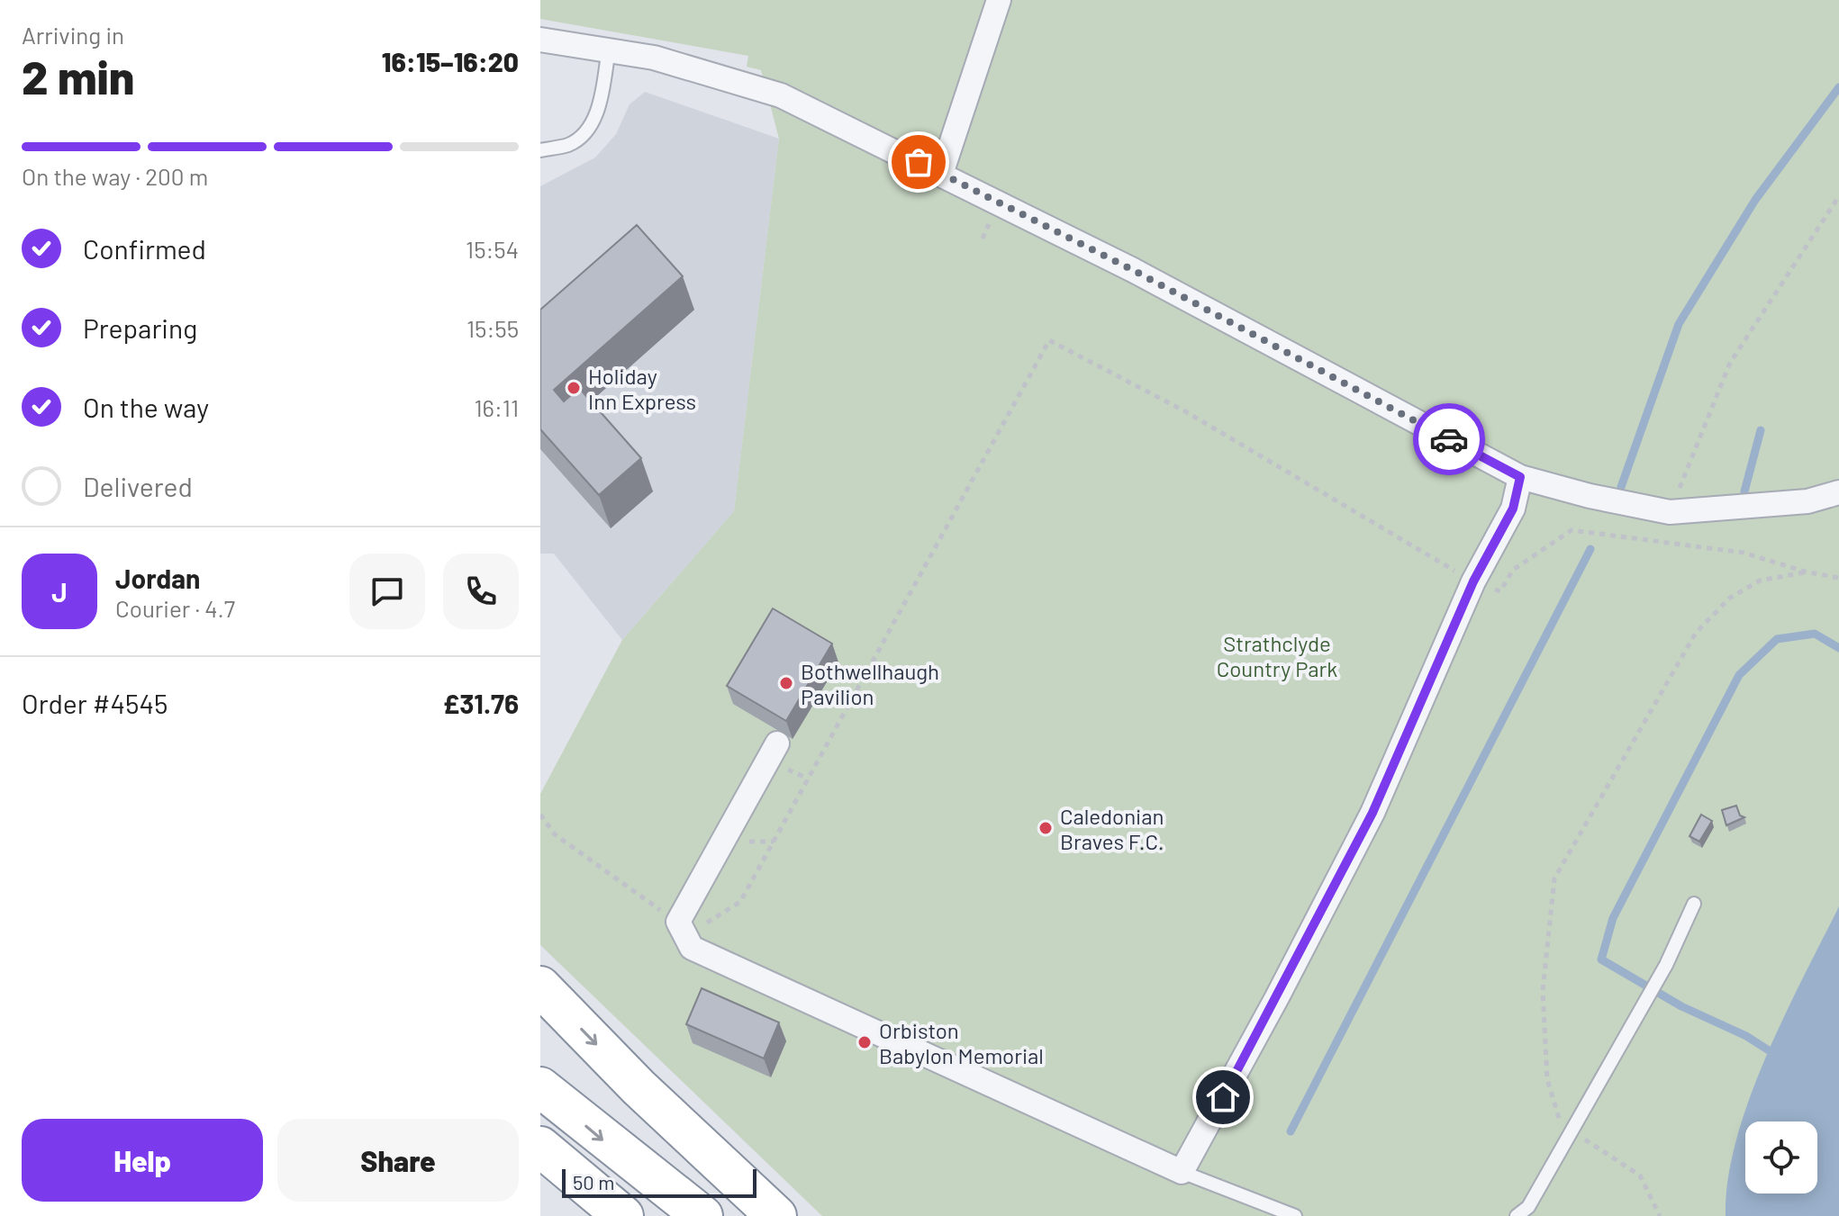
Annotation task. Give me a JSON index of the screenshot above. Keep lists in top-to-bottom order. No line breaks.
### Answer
{"parks":["Strathclyde Country Park"],"places":["Holiday Inn Express","Bothwellhaugh Pavilion","Caledonian Braves F.C.","Orbiston Babylon Memorial"],"scale_bar":"50 m","page":{"heading":["2 min","Arriving in","16:15–16:20"],"panel":["Jordan","Courier · 4.7","Order #4545","£31.76"],"bar":"On the way · 200 m","list":[["Confirmed","15:54"],["Preparing","15:55"],["On the way","16:11"],"Delivered"],"round":"J","buttons":["Help","Share"],"scale":"50 m"}}
